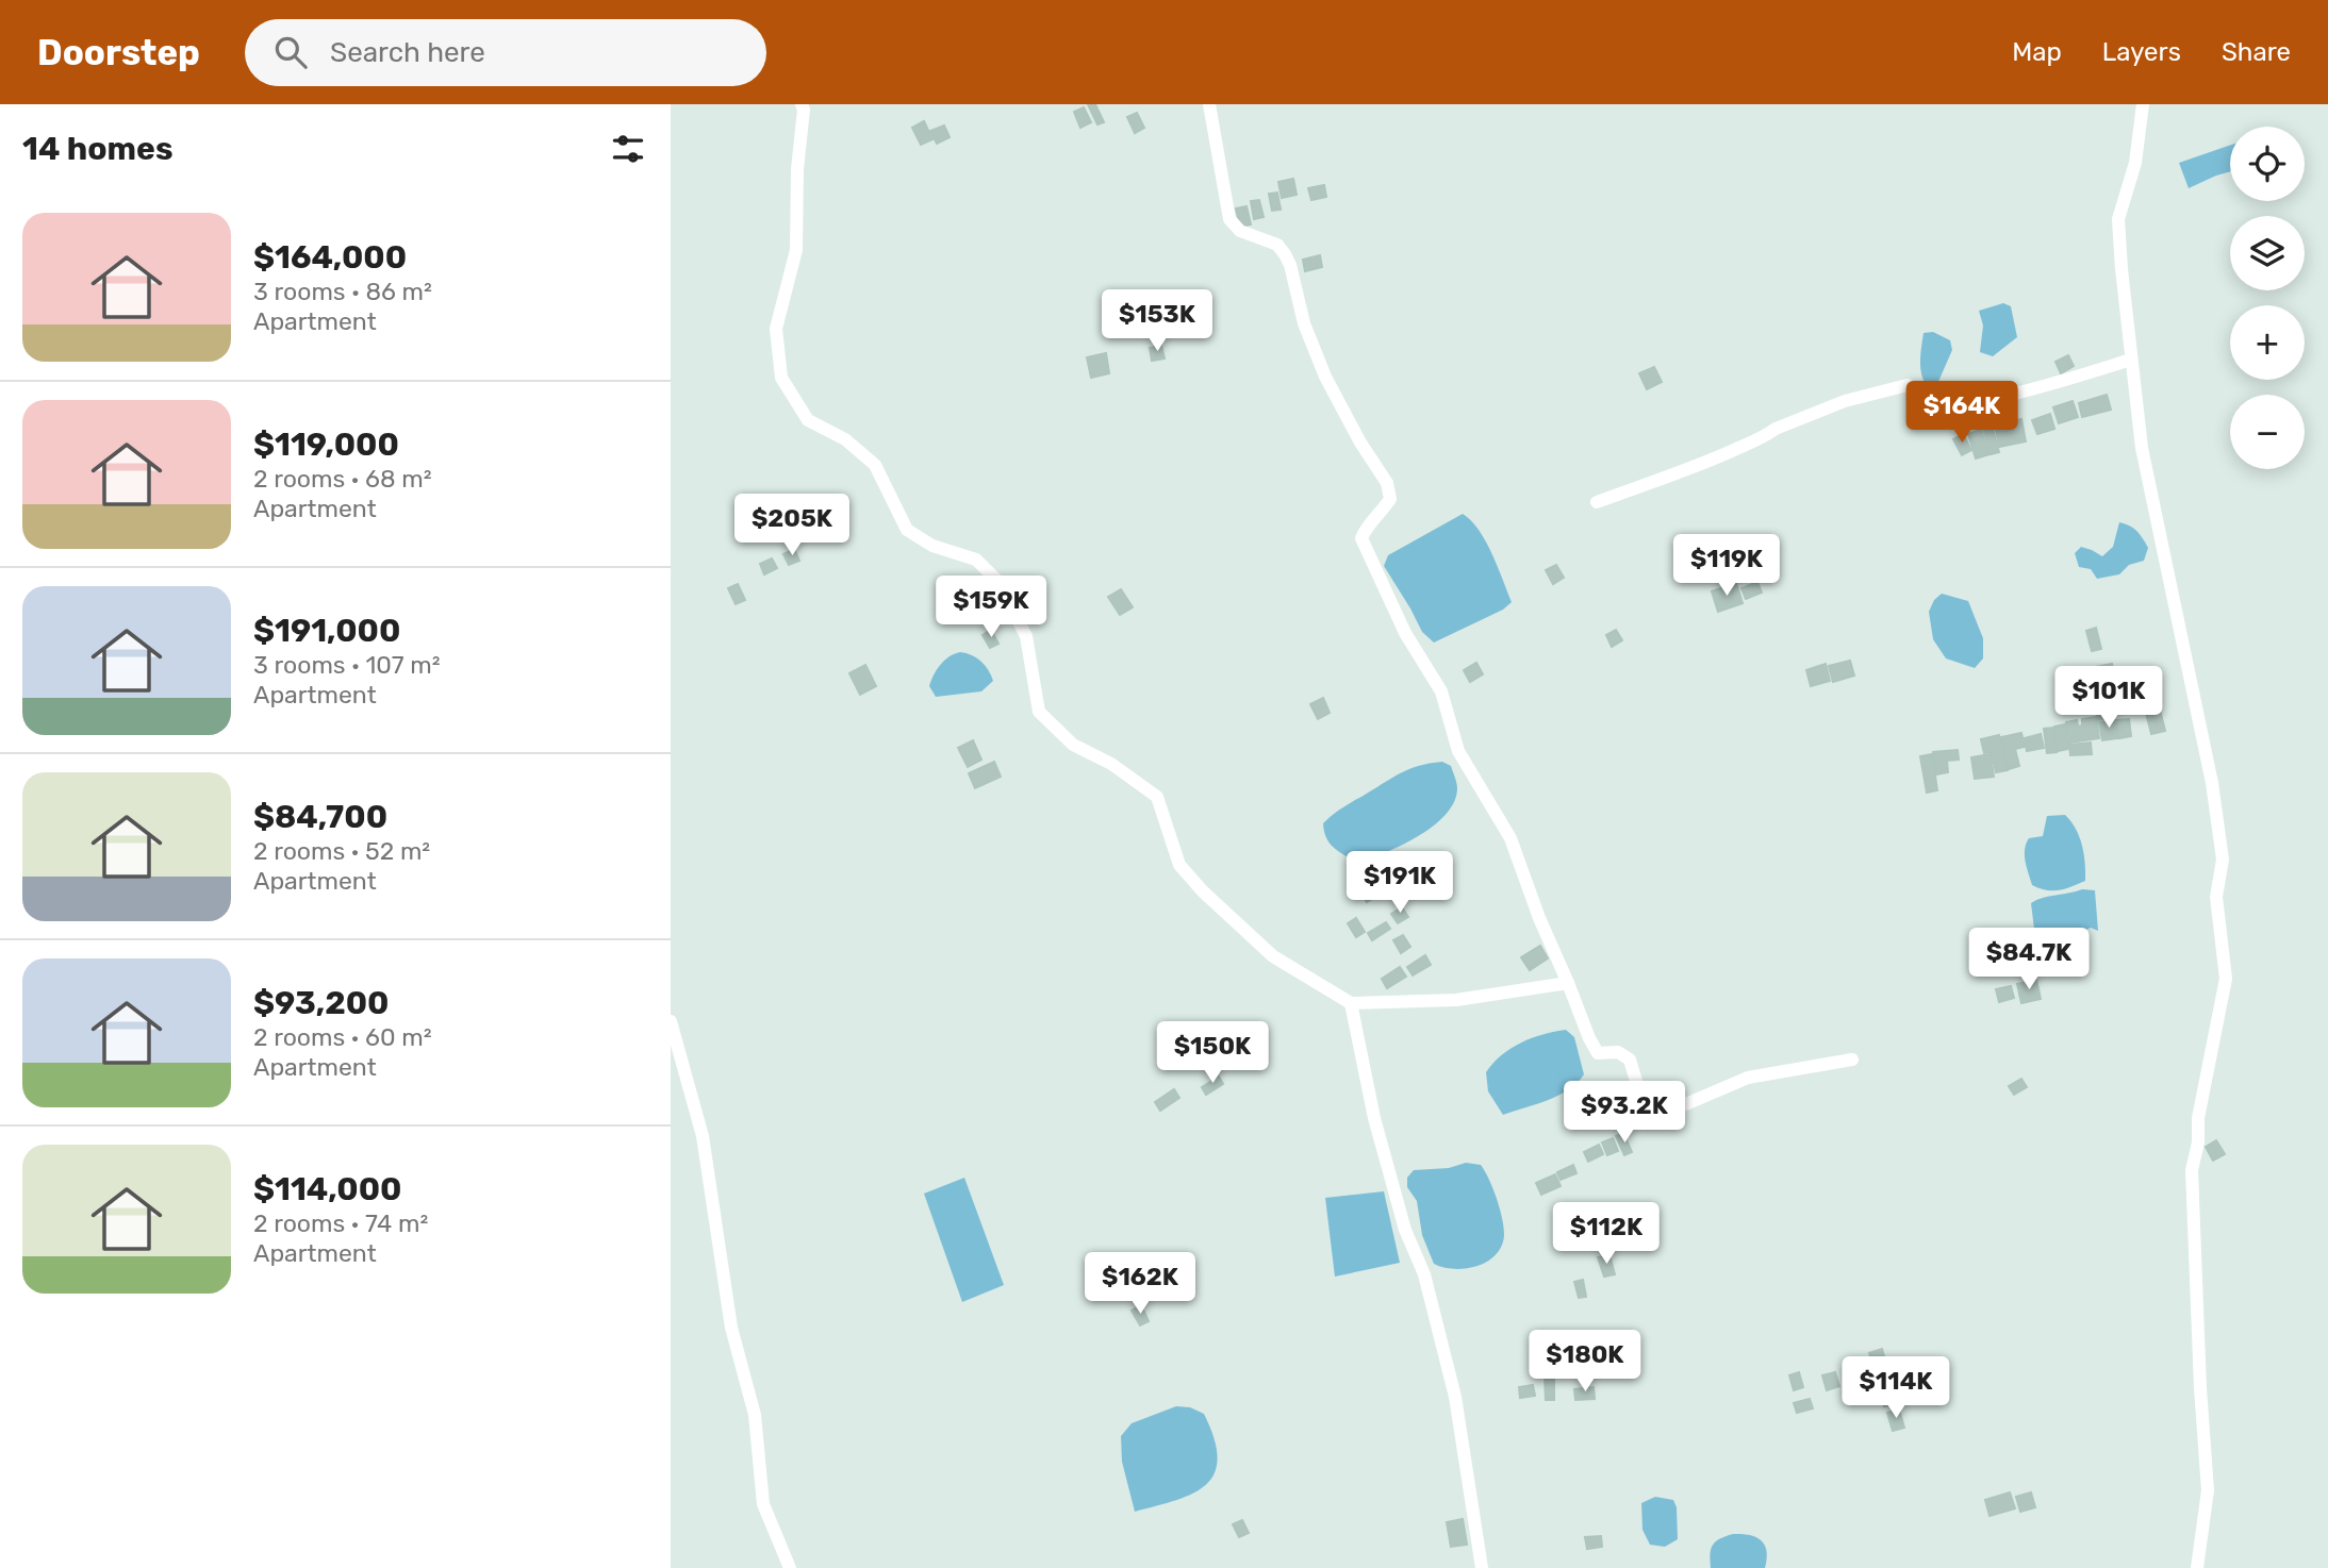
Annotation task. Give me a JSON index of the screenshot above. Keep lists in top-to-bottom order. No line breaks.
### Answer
{"page":{"header":"Doorstep","search":"Search here","nav":["Map","Layers","Share"],"heading":"14 homes","map_buttons":["+","−"],"list":[{"name":"$164,000","note":"3 rooms · 86 m² · Apartment"},{"name":"$119,000","note":"2 rooms · 68 m² · Apartment"},{"name":"$191,000","note":"3 rooms · 107 m² · Apartment"},{"name":"$84,700","note":"2 rooms · 52 m² · Apartment"},{"name":"$93,200","note":"2 rooms · 60 m² · Apartment"},{"name":"$114,000","note":"2 rooms · 74 m² · Apartment"}],"price":["$153K","$164K","$205K","$119K","$159K","$101K","$191K","$84.7K","$150K","$93.2K","$112K","$162K","$180K","$114K"]}}
